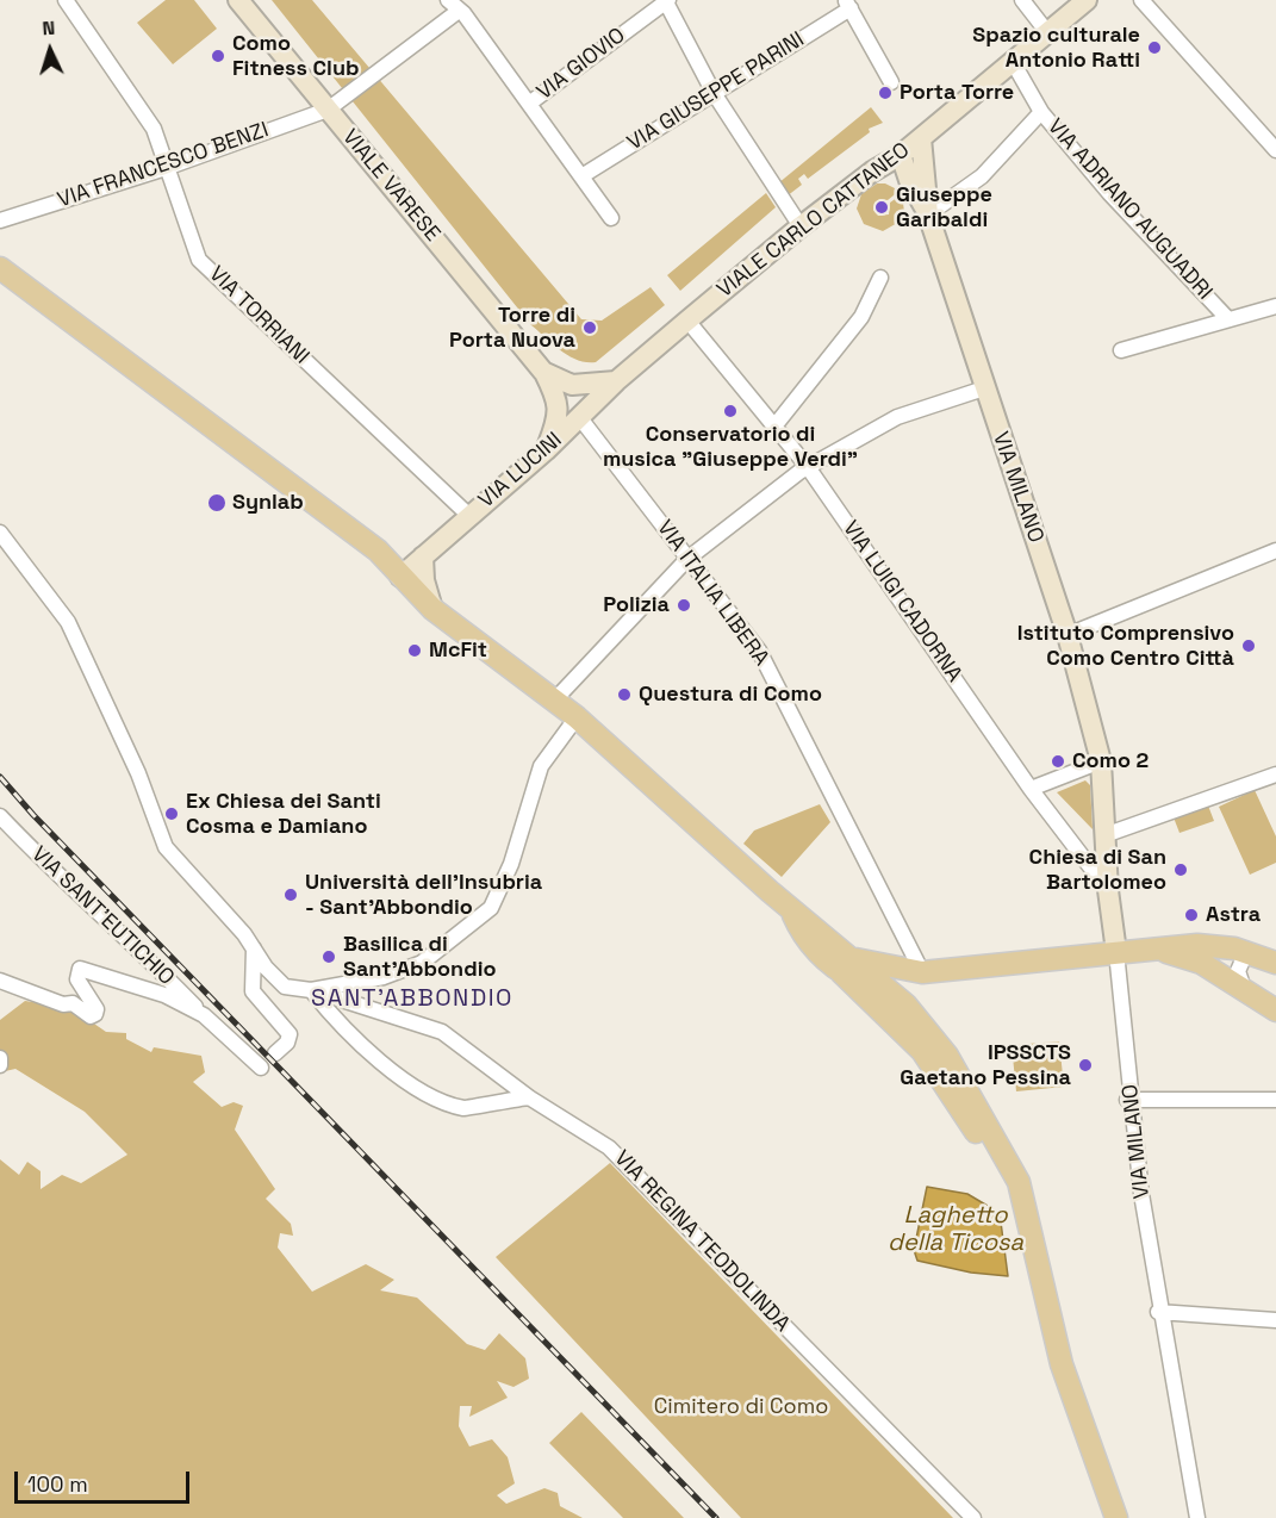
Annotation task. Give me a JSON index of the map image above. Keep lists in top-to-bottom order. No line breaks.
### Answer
{"streets":{"street":["VIA GIOVIO","VIA GIUSEPPE PARINI","VIA FRANCESCO BENZI","VIALE VARESE","VIA ADRIANO AUGUADRI","VIALE CARLO CATTANEO","VIA TORRIANI","VIA LUCINI","VIA MILANO","VIA ITALIA LIBERA","VIA LUIGI CADORNA","VIA SANT'EUTICHIO","VIA REGINA TEODOLINDA"]},"crossings":[["VIA FRANCESCO BENZI","VIALE VARESE"],["VIA FRANCESCO BENZI","VIA TORRIANI"],["VIALE VARESE","VIALE CARLO CATTANEO"],["VIALE VARESE","VIA LUCINI"],["VIA ADRIANO AUGUADRI","VIALE CARLO CATTANEO"],["VIALE CARLO CATTANEO","VIA LUCINI"],["VIALE CARLO CATTANEO","VIA MILANO"],["VIALE CARLO CATTANEO","VIA LUIGI CADORNA"],["VIA TORRIANI","VIA LUCINI"],["VIA LUCINI","VIA ITALIA LIBERA"],["VIA MILANO","VIA LUIGI CADORNA"]],"districts":["SANT'ABBONDIO"],"water":["Laghetto della Ticosa"],"parks":["Cimitero di Como"],"places":["Spazio culturale Antonio Ratti","Como Fitness Club","Porta Torre","Giuseppe Garibaldi","Torre di Porta Nuova","Conservatorio di musica \"Giuseppe Verdi\"","Synlab","Polizia","Istituto Comprensivo Como Centro Città","McFit","Questura di Como","Como 2","Ex Chiesa dei Santi Cosma e Damiano","Chiesa di San Bartolomeo","Università dell'Insubria - Sant'Abbondio","Astra","Basilica di Sant'Abbondio","IPSSCTS Gaetano Pessina"],"scale_bar":"100 m","north":"top"}
